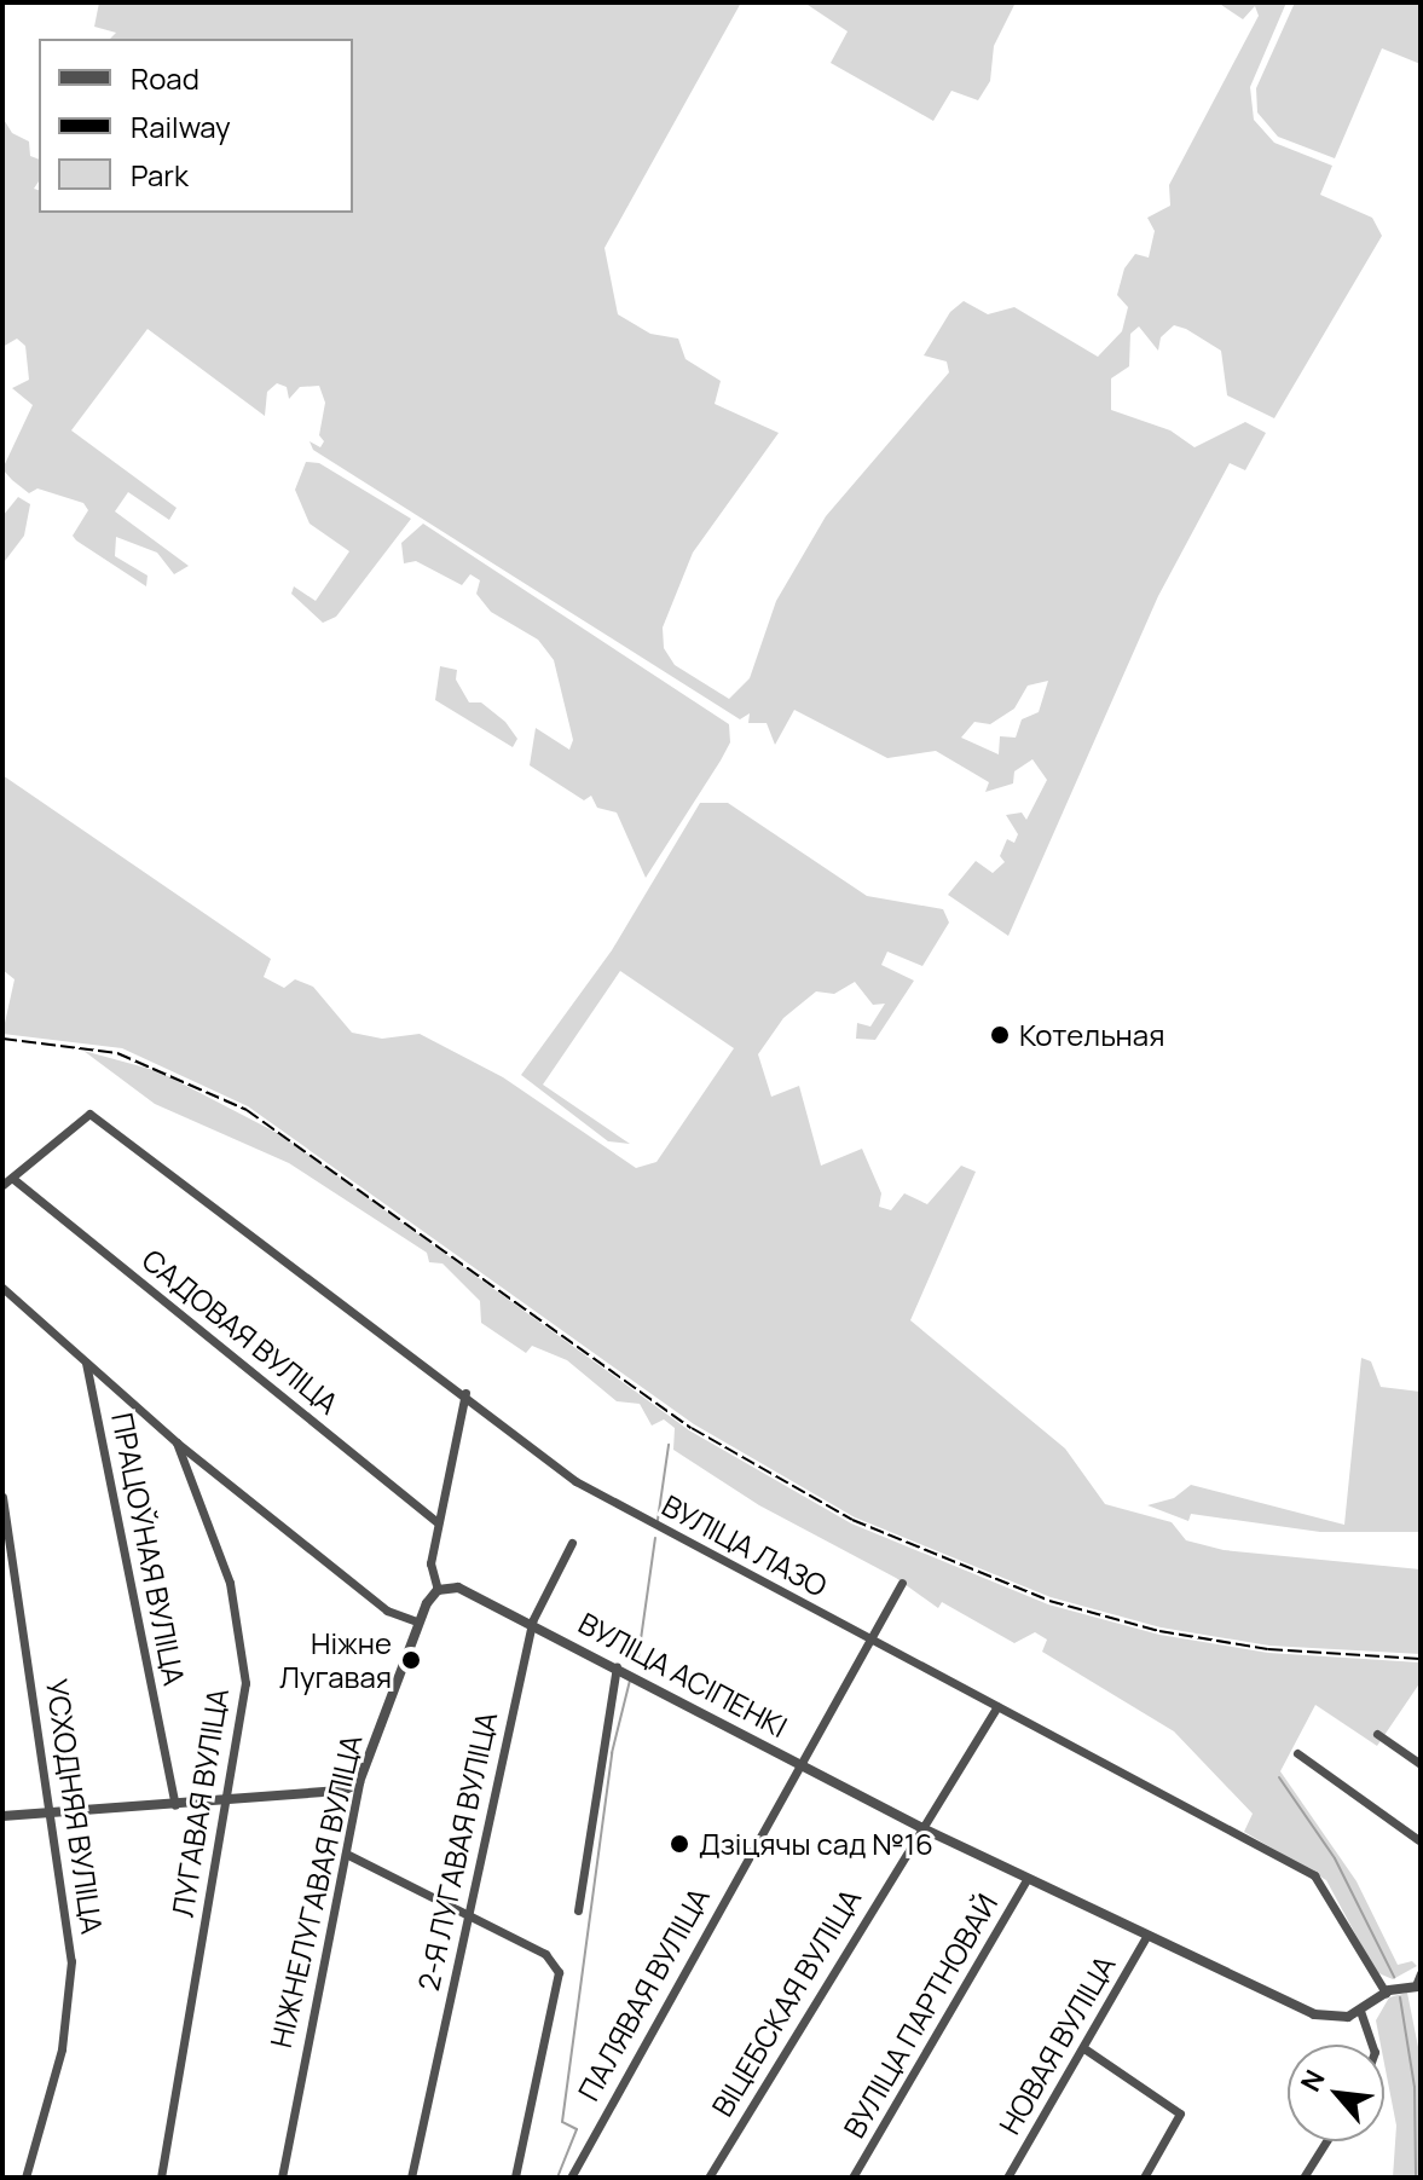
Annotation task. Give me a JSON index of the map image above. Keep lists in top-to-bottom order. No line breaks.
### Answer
{"streets":{"street":["САДОВАЯ ВУЛІЦА","ВУЛІЦА ЛАЗО","ПРАЦОЎНАЯ ВУЛІЦА","ВУЛІЦА АСІПЕНКІ","ЛУГАВАЯ ВУЛІЦА","УСХОДНЯЯ ВУЛІЦА","2-Я ЛУГАВАЯ ВУЛІЦА","НІЖНЕЛУГАВАЯ ВУЛІЦА","ПАЛЯВАЯ ВУЛІЦА","ВІЦЕБСКАЯ ВУЛІЦА","ВУЛІЦА ПАРТНОВАЙ","НОВАЯ ВУЛІЦА"]},"crossings":[["САДОВАЯ ВУЛІЦА","ВУЛІЦА ЛАЗО"],["ВУЛІЦА ЛАЗО","ПАЛЯВАЯ ВУЛІЦА"],["ВУЛІЦА ЛАЗО","ВІЦЕБСКАЯ ВУЛІЦА"],["ВУЛІЦА АСІПЕНКІ","2-Я ЛУГАВАЯ ВУЛІЦА"],["ВУЛІЦА АСІПЕНКІ","ПАЛЯВАЯ ВУЛІЦА"],["ВУЛІЦА АСІПЕНКІ","ВІЦЕБСКАЯ ВУЛІЦА"],["ВУЛІЦА АСІПЕНКІ","ВУЛІЦА ПАРТНОВАЙ"],["ВУЛІЦА АСІПЕНКІ","НОВАЯ ВУЛІЦА"]],"places":["Котельная","Ніжне Лугавая","Дзіцячы сад №16"],"legend":["Road","Railway","Park"],"north":"top left"}
